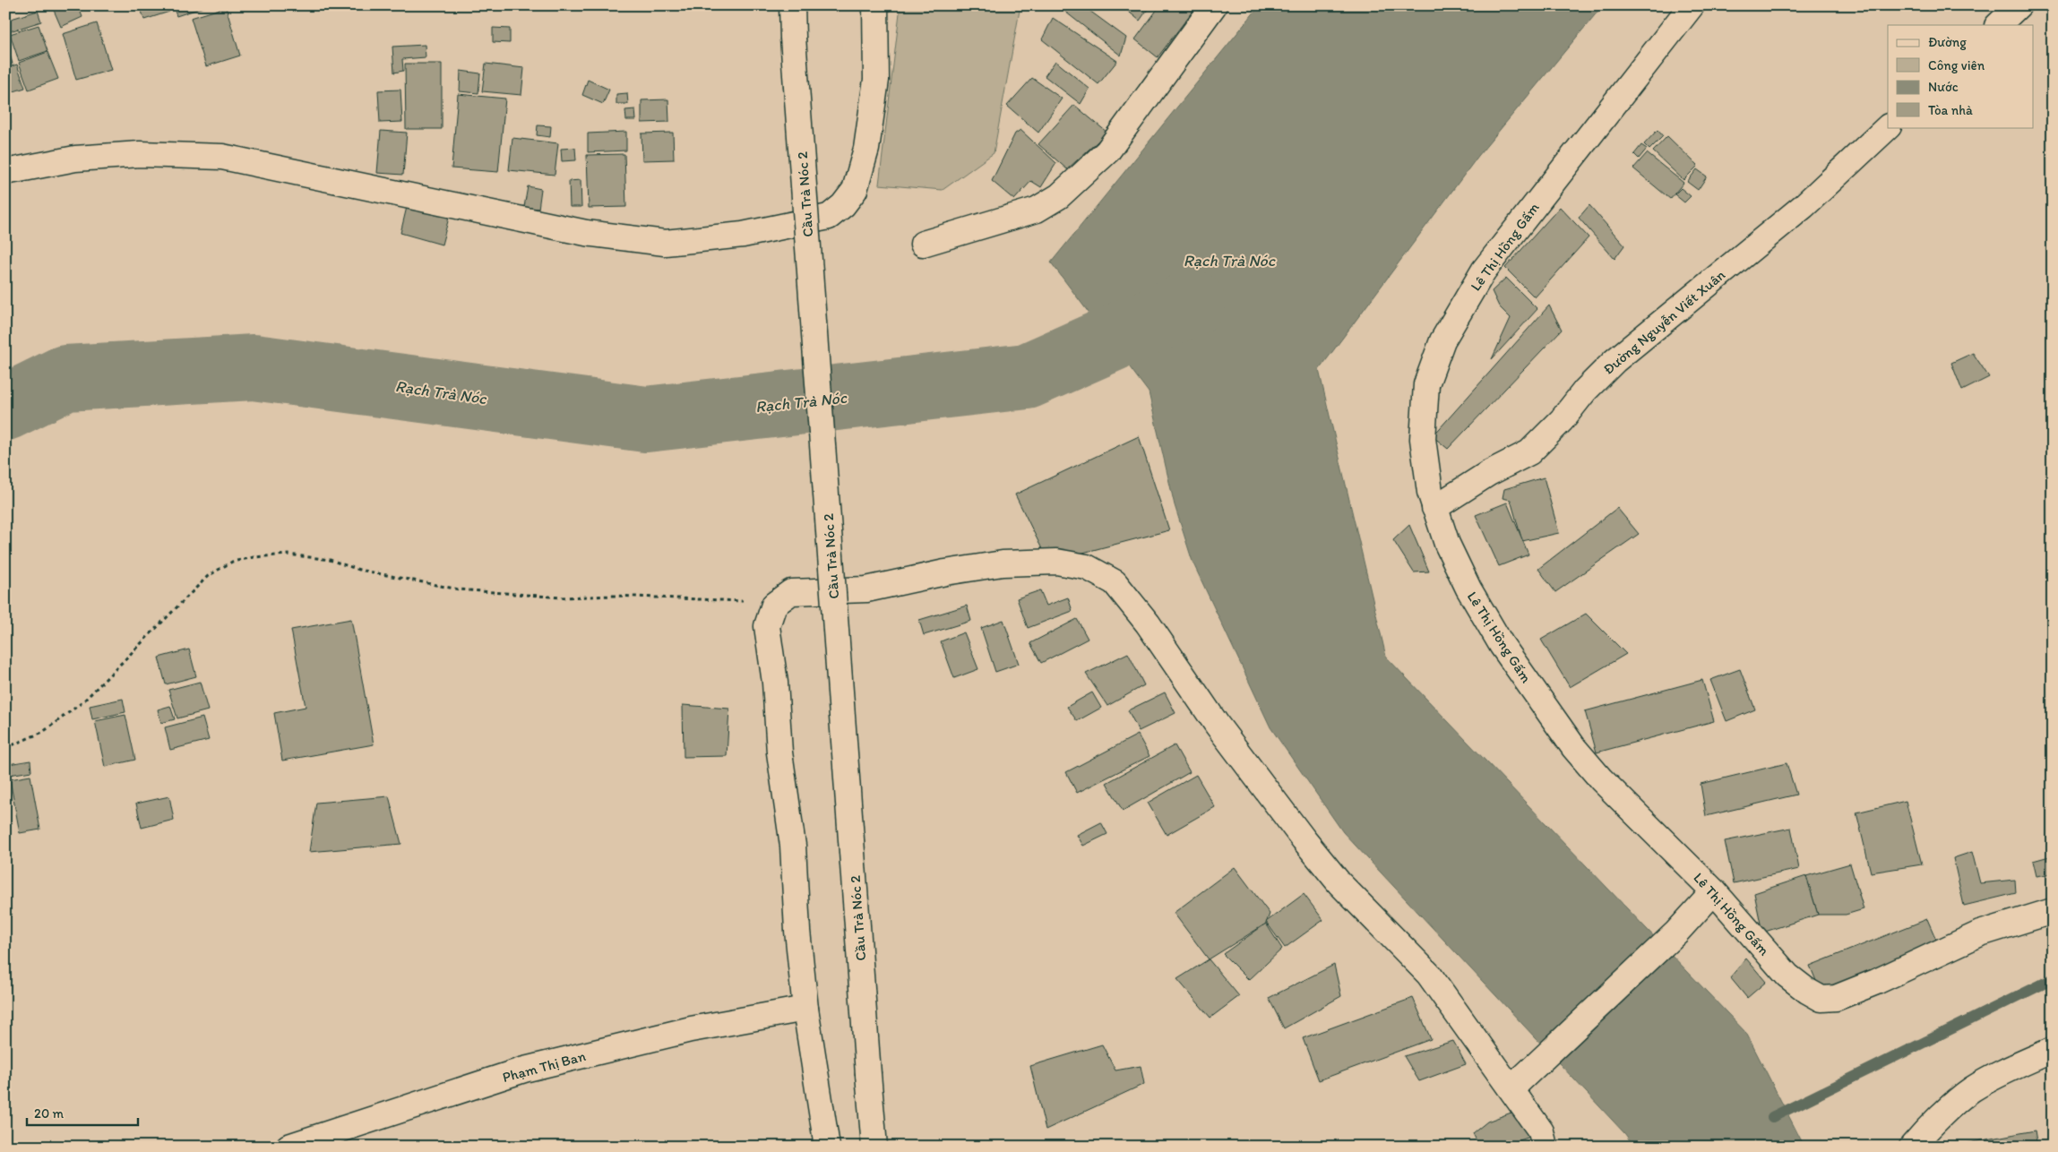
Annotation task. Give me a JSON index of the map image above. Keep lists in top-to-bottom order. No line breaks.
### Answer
{"streets":{"street":["Cầu Trà Nóc 2","Lê Thị Hồng Gấm","Đường Nguyễn Viết Xuân","Phạm Thị Ban"]},"crossings":[["Lê Thị Hồng Gấm","Đường Nguyễn Viết Xuân"]],"water":["Rạch Trà Nóc"],"legend":["Đường","Công viên","Nước","Tòa nhà"],"scale_bar":"20 m"}
